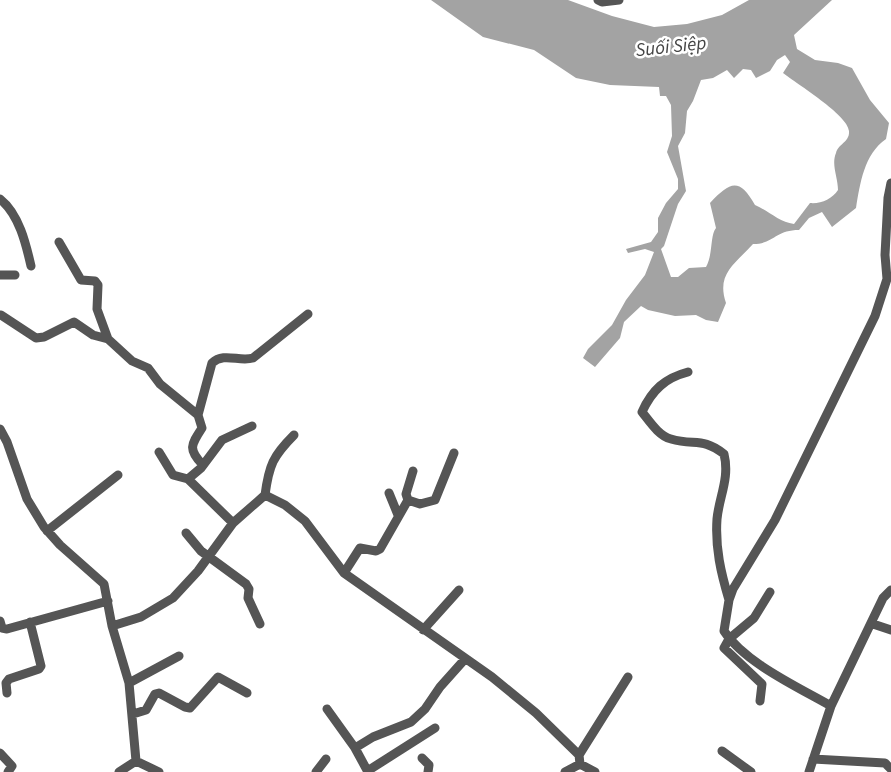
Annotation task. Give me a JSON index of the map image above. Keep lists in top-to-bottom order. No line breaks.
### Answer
{"water":["Suối Siệp"]}
